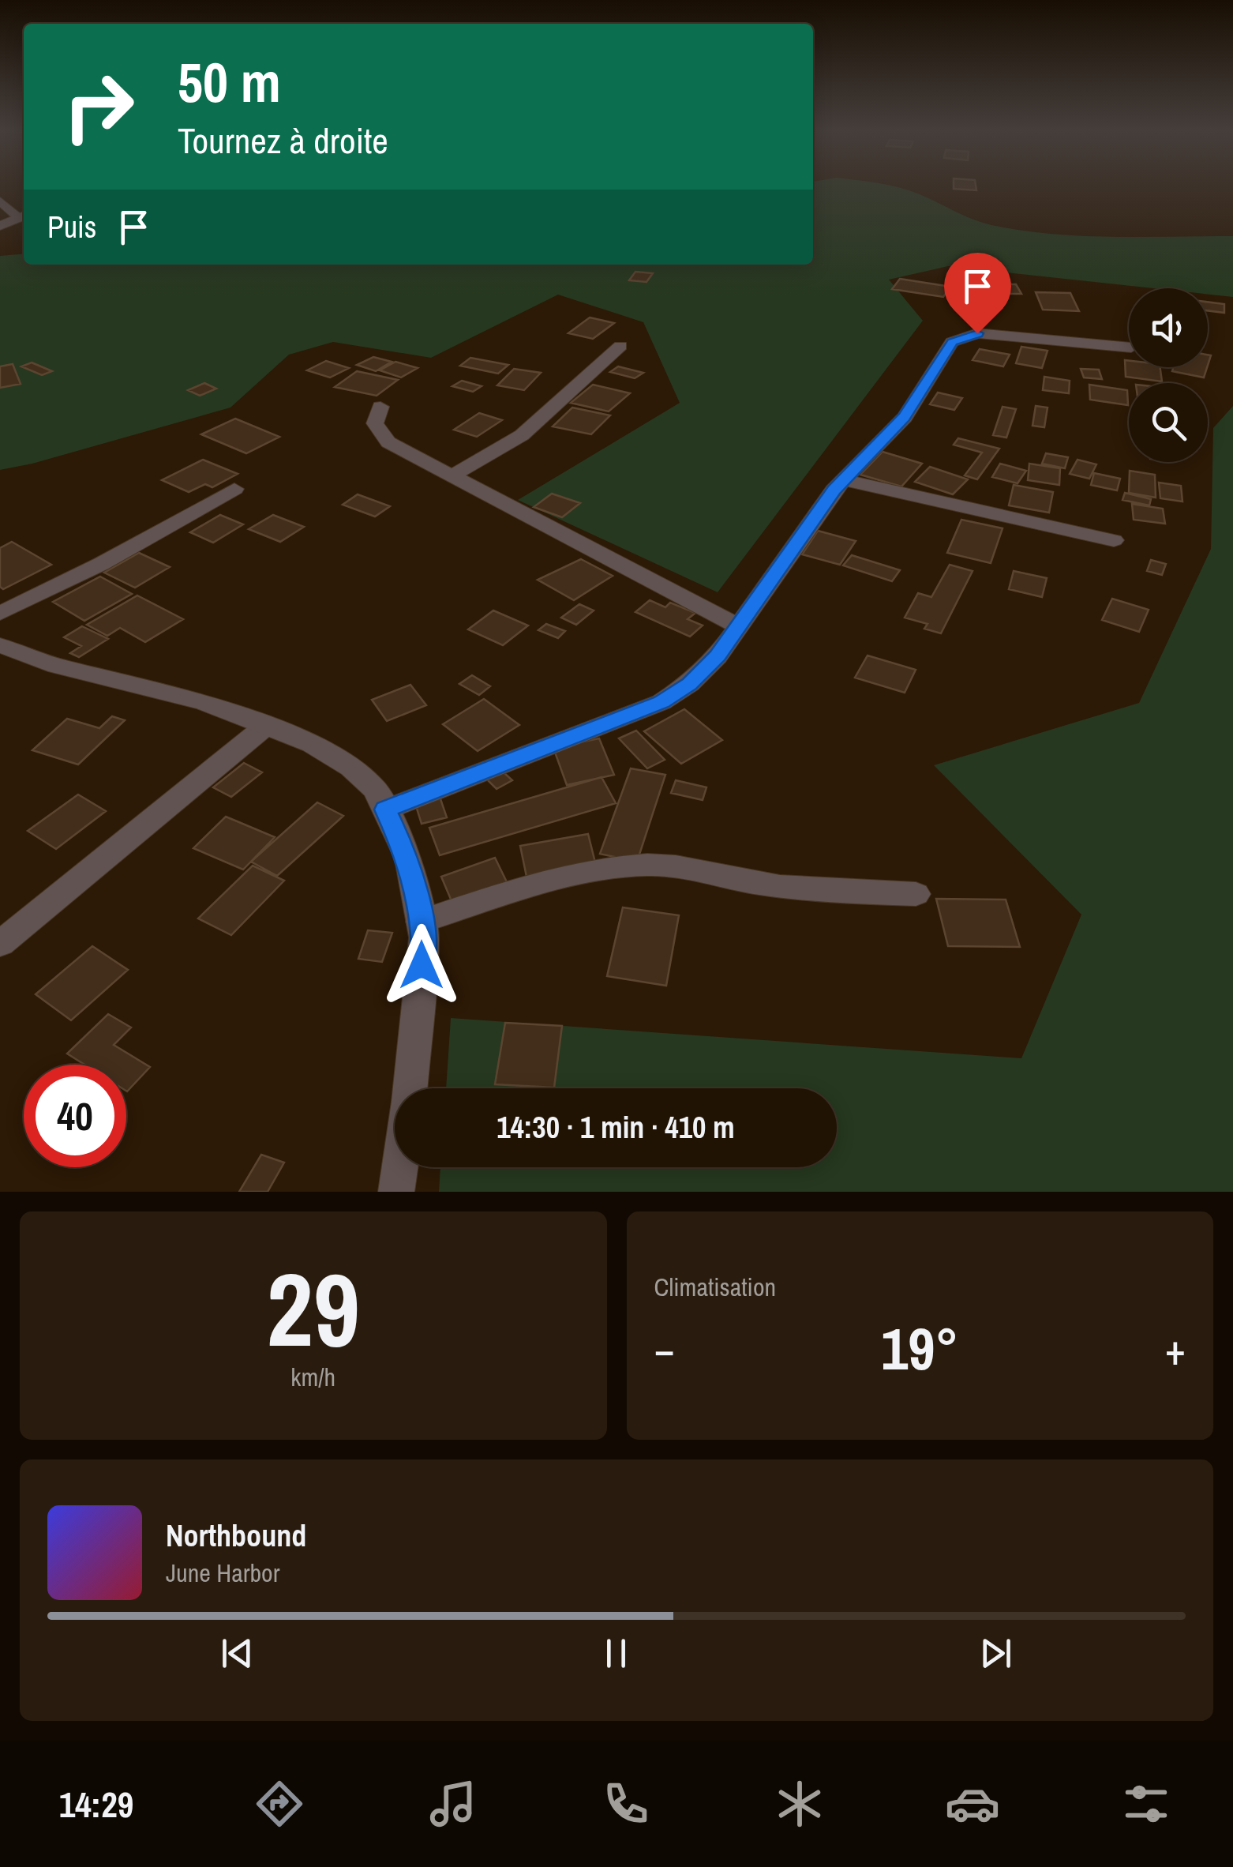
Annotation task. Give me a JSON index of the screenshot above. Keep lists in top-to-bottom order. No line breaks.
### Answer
{"page":{"turn":["50 m","Tournez à droite"],"then":"Puis","limit":"40","trip":"14:30 · 1 min · 410 m","tile":[["29","km/h"],"Climatisation"],"heat":["−","19°","+"],"song":["Northbound","June Harbor"],"tabs":"14:29"}}
